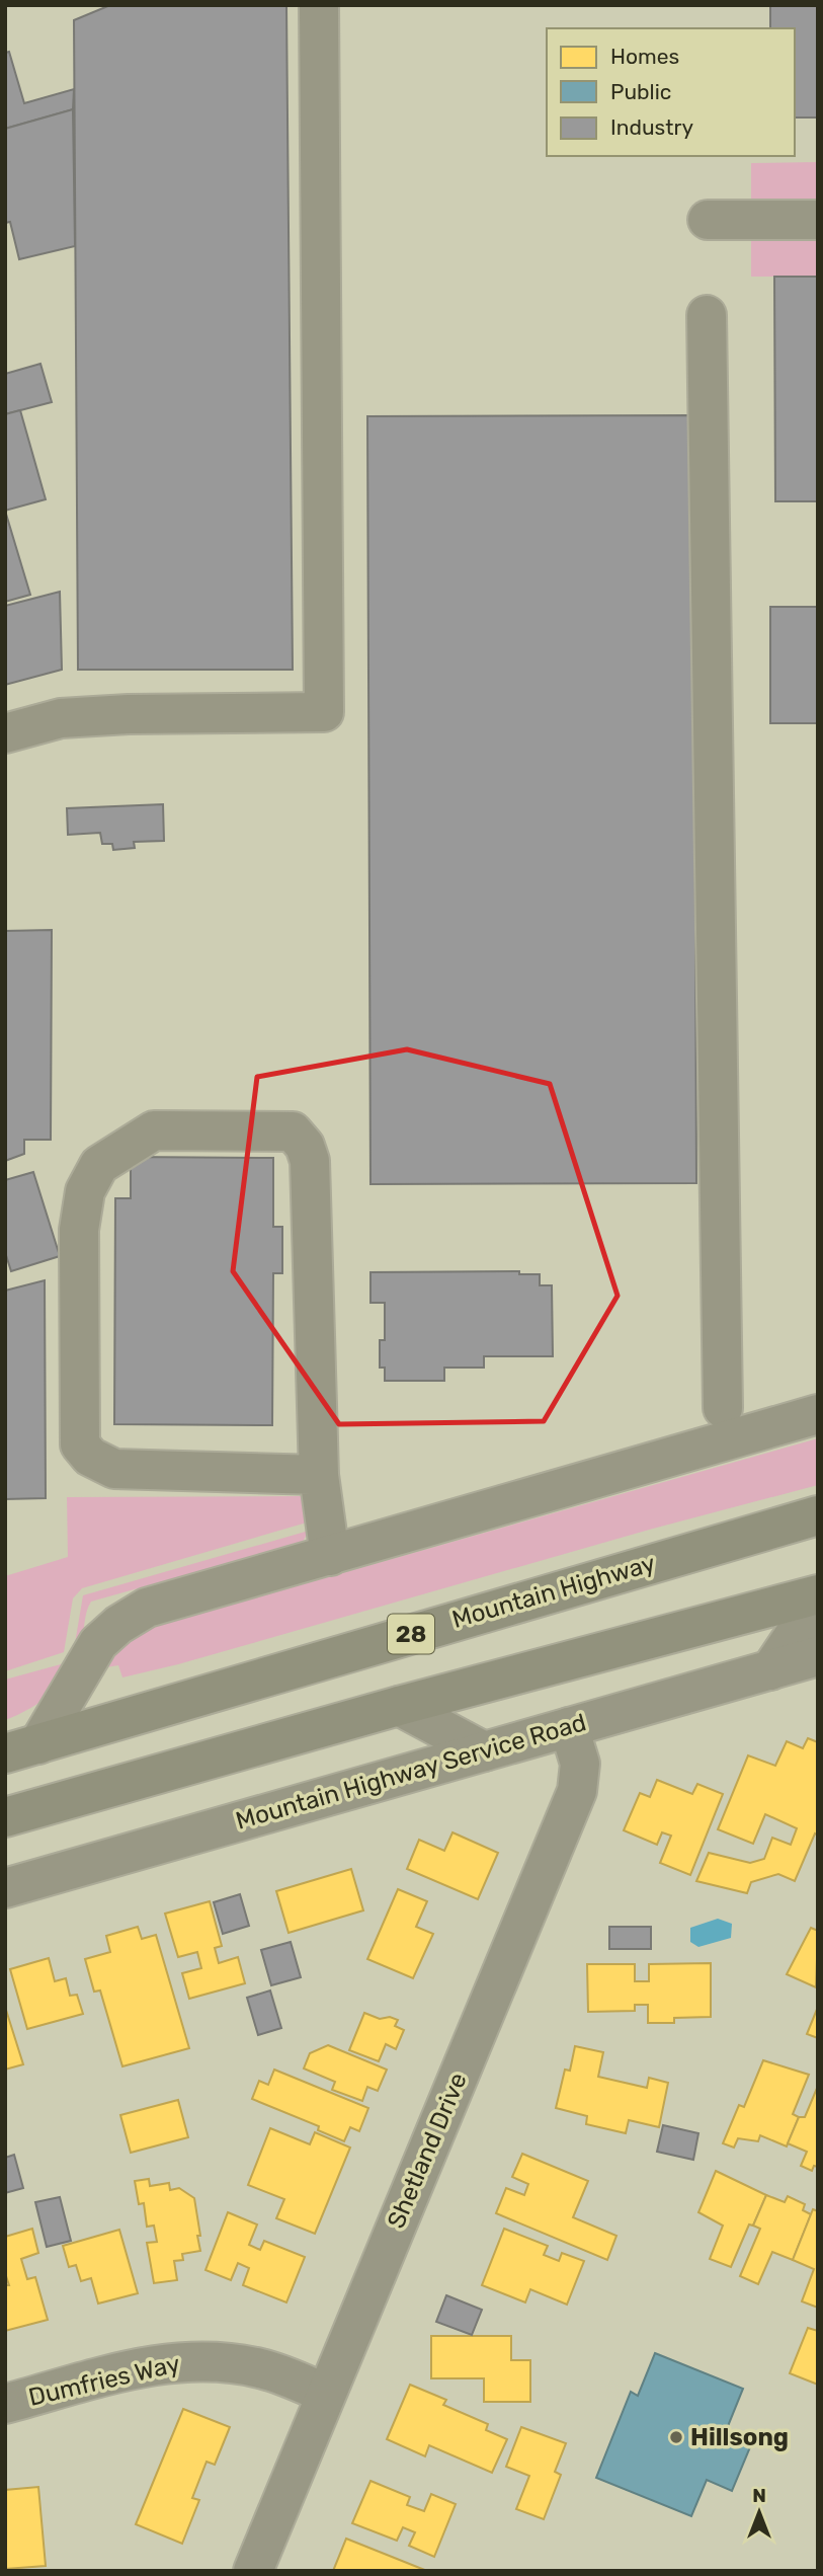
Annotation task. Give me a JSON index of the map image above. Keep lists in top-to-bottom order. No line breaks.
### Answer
{"streets":{"main road":["Mountain Highway","28"],"street":["Mountain Highway Service Road","Shetland Drive","Dumfries Way"]},"crossings":[["Mountain Highway Service Road","Shetland Drive"],["Shetland Drive","Dumfries Way"]],"places":["Hillsong"],"legend":["Homes","Public","Industry"],"north":"top"}
